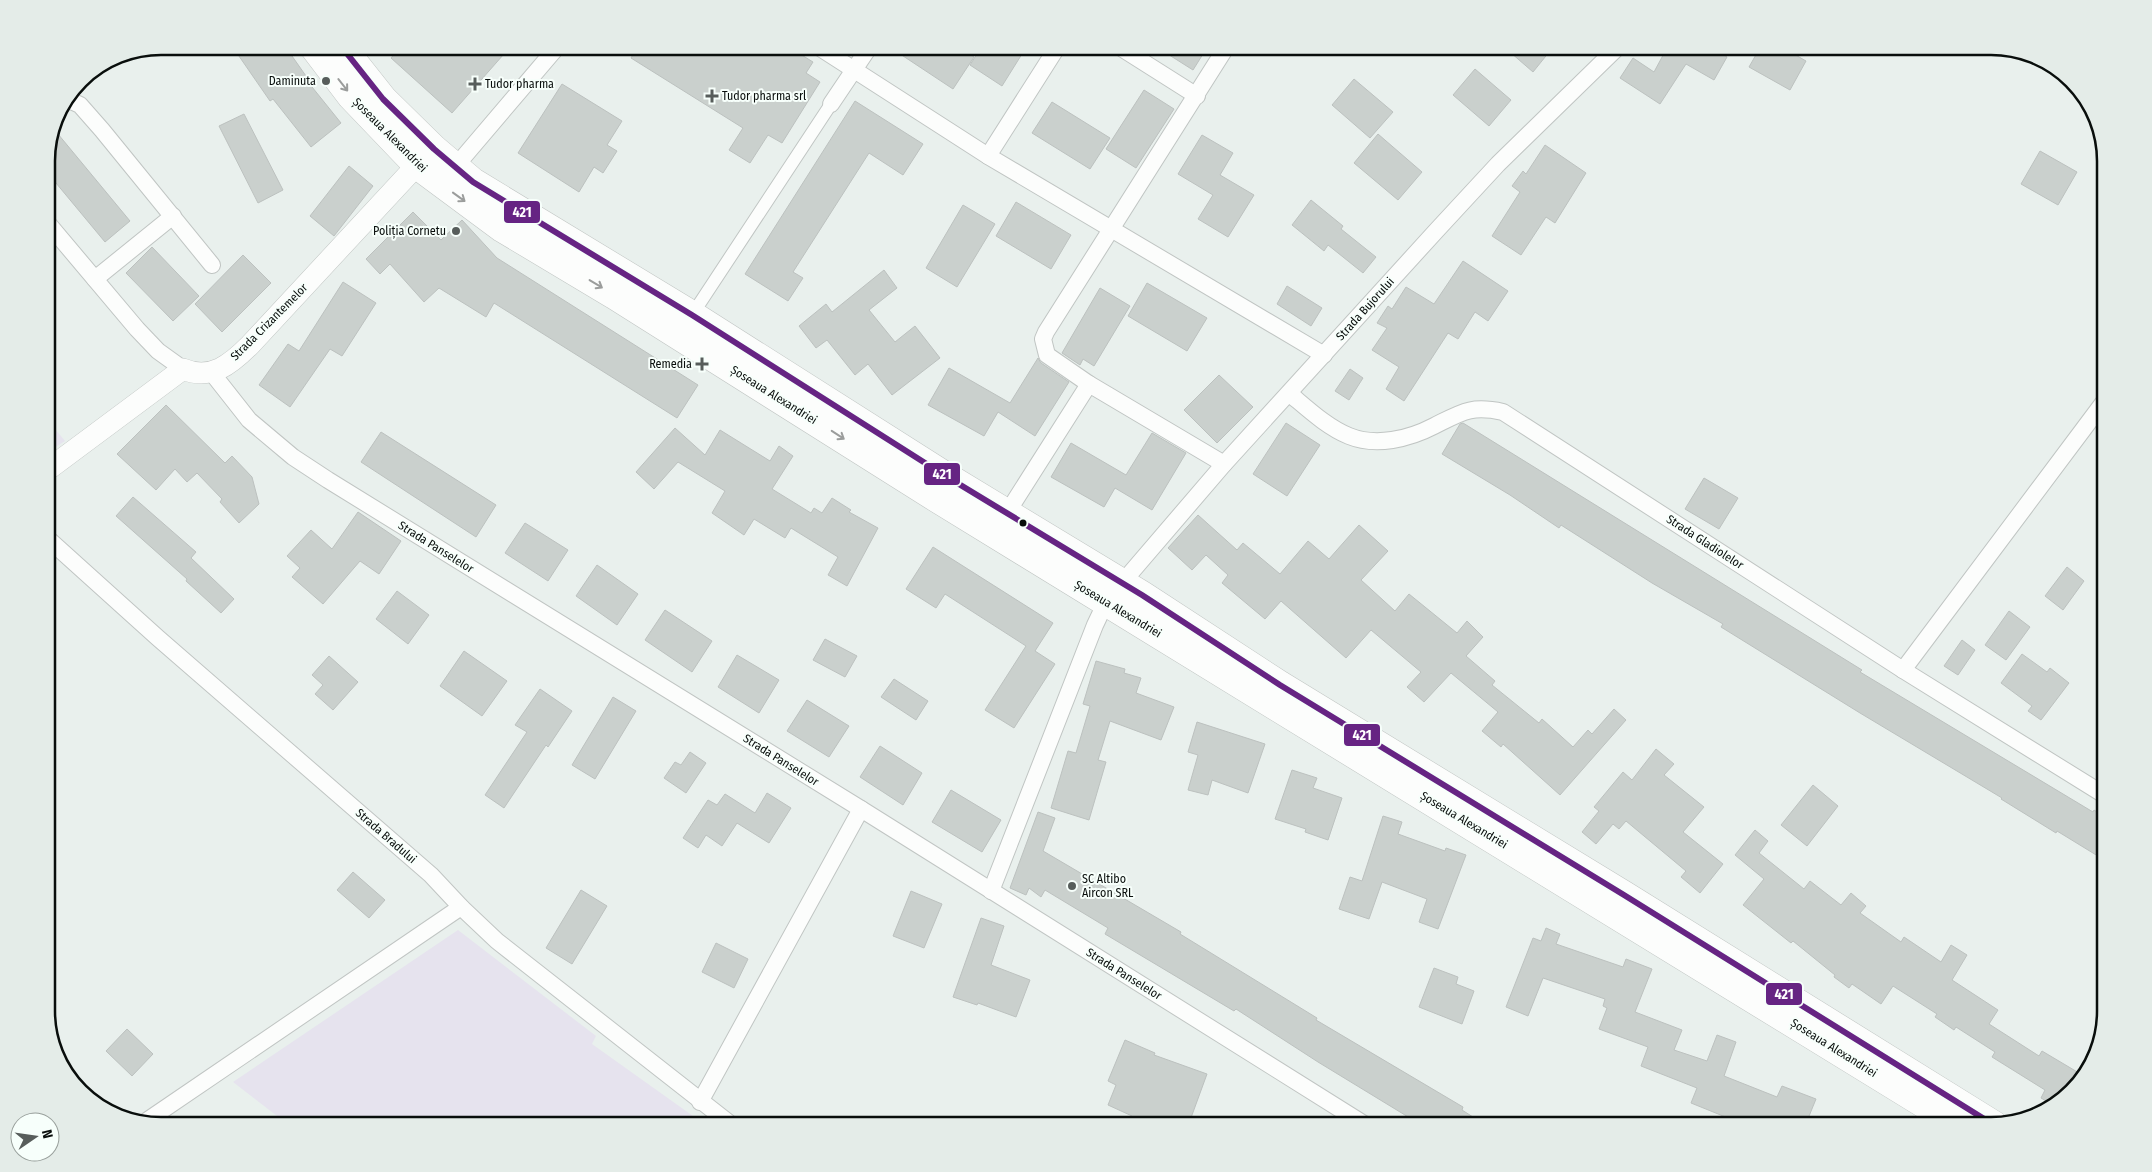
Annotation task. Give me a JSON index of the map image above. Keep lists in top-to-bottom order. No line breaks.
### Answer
{"streets":{"highway":["Șoseaua Alexandriei"],"street":["Strada Bujorului","Strada Crizantemelor","Strada Gladiolelor","Strada Panselelor","Strada Bradului"]},"crossings":[["Șoseaua Alexandriei","Strada Bujorului"],["Șoseaua Alexandriei","Strada Crizantemelor"],["Strada Bujorului","Strada Gladiolelor"],["Strada Bujorului","Strada Panselelor"],["Strada Crizantemelor","Strada Panselelor"]],"places":{"other":["Daminuta","Poliția Cornetu","SC Altibo Aircon SRL"],"health":["Tudor pharma","Tudor pharma srl","Remedia"]},"lines":["transit line 421"],"north":"right"}
